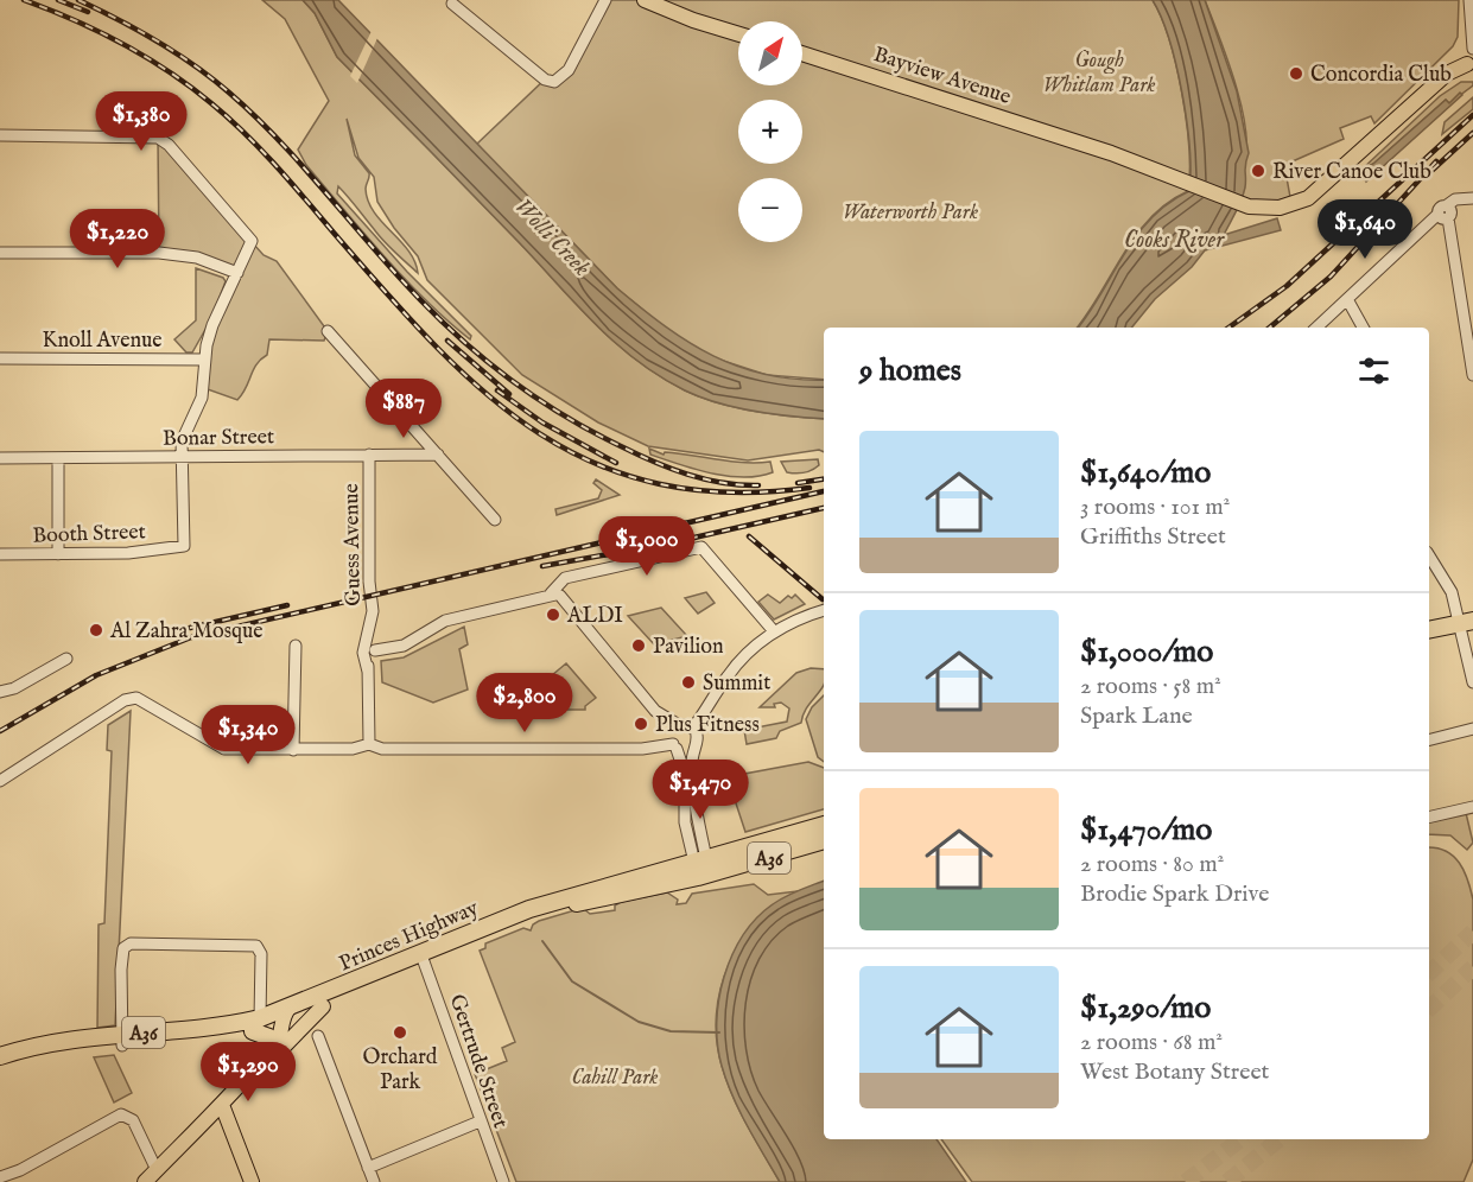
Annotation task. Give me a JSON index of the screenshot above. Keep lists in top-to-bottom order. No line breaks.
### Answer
{"streets":{"highway":["A36","Princes Highway"],"main road":["Bayview Avenue"],"street":["Knoll Avenue","Bonar Street","Booth Street","Guess Avenue","Gertrude Street"]},"crossings":[["Bonar Street","Booth Street"],["Bonar Street","Guess Avenue"],["Princes Highway","Gertrude Street"]],"water":["Wolli Creek","Cooks River"],"parks":["Gough Whitlam Park","Waterworth Park","Cahill Park"],"places":["Concordia Club","River Canoe Club","ALDI","Al Zahra Mosque","Pavilion","Summit","Plus Fitness","Orchard Park"],"north":"top right","page":{"map_buttons":["+","−"],"price":["$1,380","$1,640","$1,220","$887","$1,000","$2,800","$1,340","$1,470","$1,290"],"heading":"9 homes","list":[{"name":"$1,640/mo","note":"3 rooms · 101 m² · Griffiths Street"},{"name":"$1,000/mo","note":"2 rooms · 58 m² · Spark Lane"},{"name":"$1,470/mo","note":"2 rooms · 80 m² · Brodie Spark Drive"},{"name":"$1,290/mo","note":"2 rooms · 68 m² · West Botany Street"}]}}
